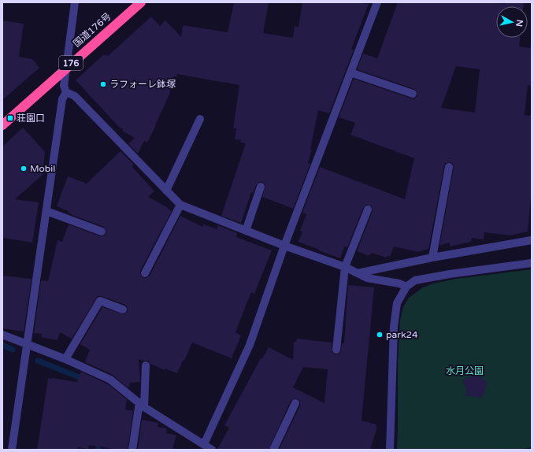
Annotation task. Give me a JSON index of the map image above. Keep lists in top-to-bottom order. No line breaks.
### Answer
{"streets":{"highway":["国道176号","176"]},"parks":["水月公園"],"places":{"other":["ラフォーレ鉢塚","Mobil","park24"],"transit":["荘園口"]},"north":"right"}
